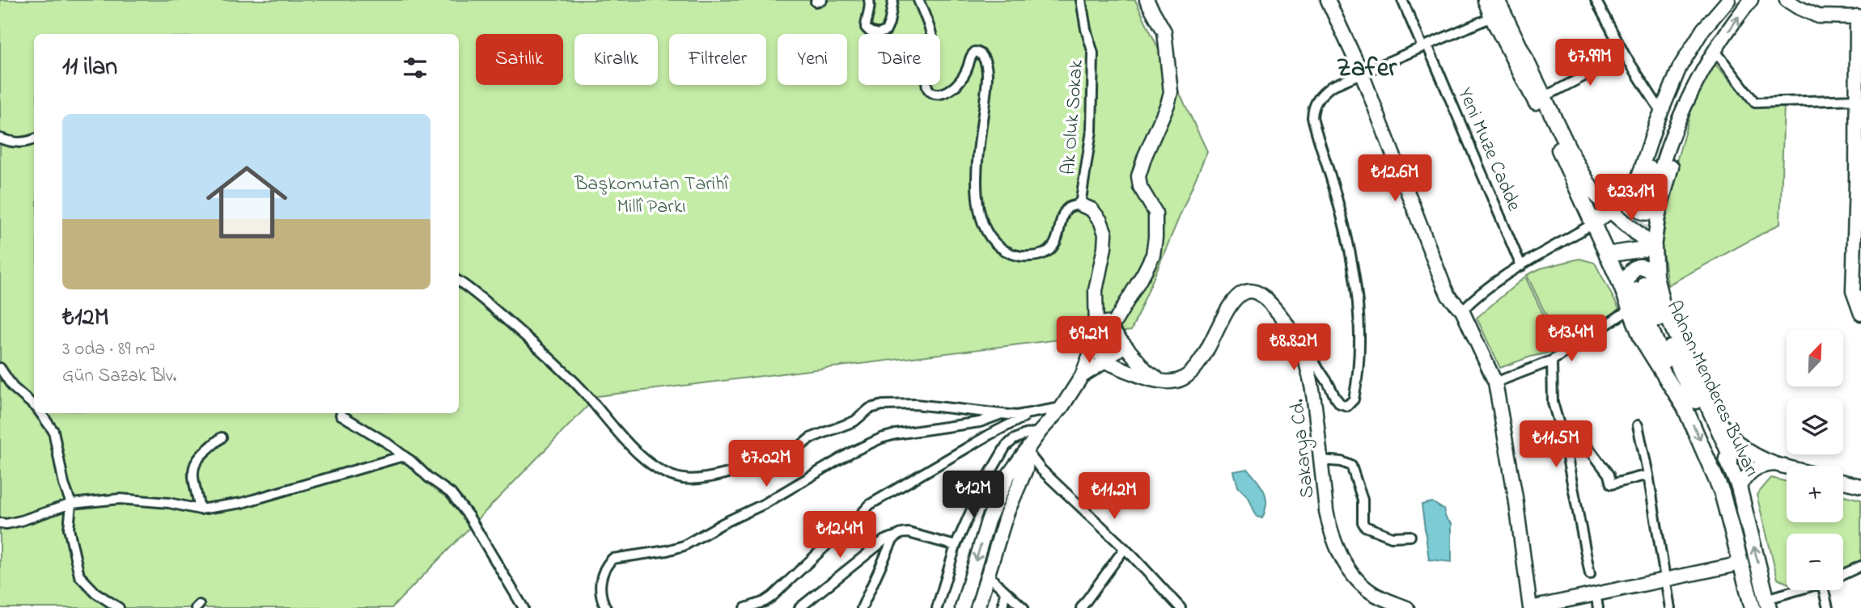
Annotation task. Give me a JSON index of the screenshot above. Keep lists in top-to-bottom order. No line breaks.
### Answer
{"streets":{"main road":["Adnan Menderes Bulvarı","Sakarya Cd."],"street":["Ak Oluk Sokak","Yeni Muze Cadde"]},"districts":["Zafer"],"parks":["Başkomutan Tarihî Millî Parkı"],"north":"top right","page":{"chip":["Satılık","Kiralık","Filtreler","Yeni","Daire"],"heading":"11 ilan","price":["₺7.99M","₺12.6M","₺23.1M","₺13.4M","₺9.2M","₺8.82M","₺11.5M","₺7.02M","₺12M","₺11.2M","₺12.4M"],"list":[{"name":"₺12M","note":"3 oda · 89 m² · Gün Sazak Blv."}],"map_buttons":["+","−"]}}
